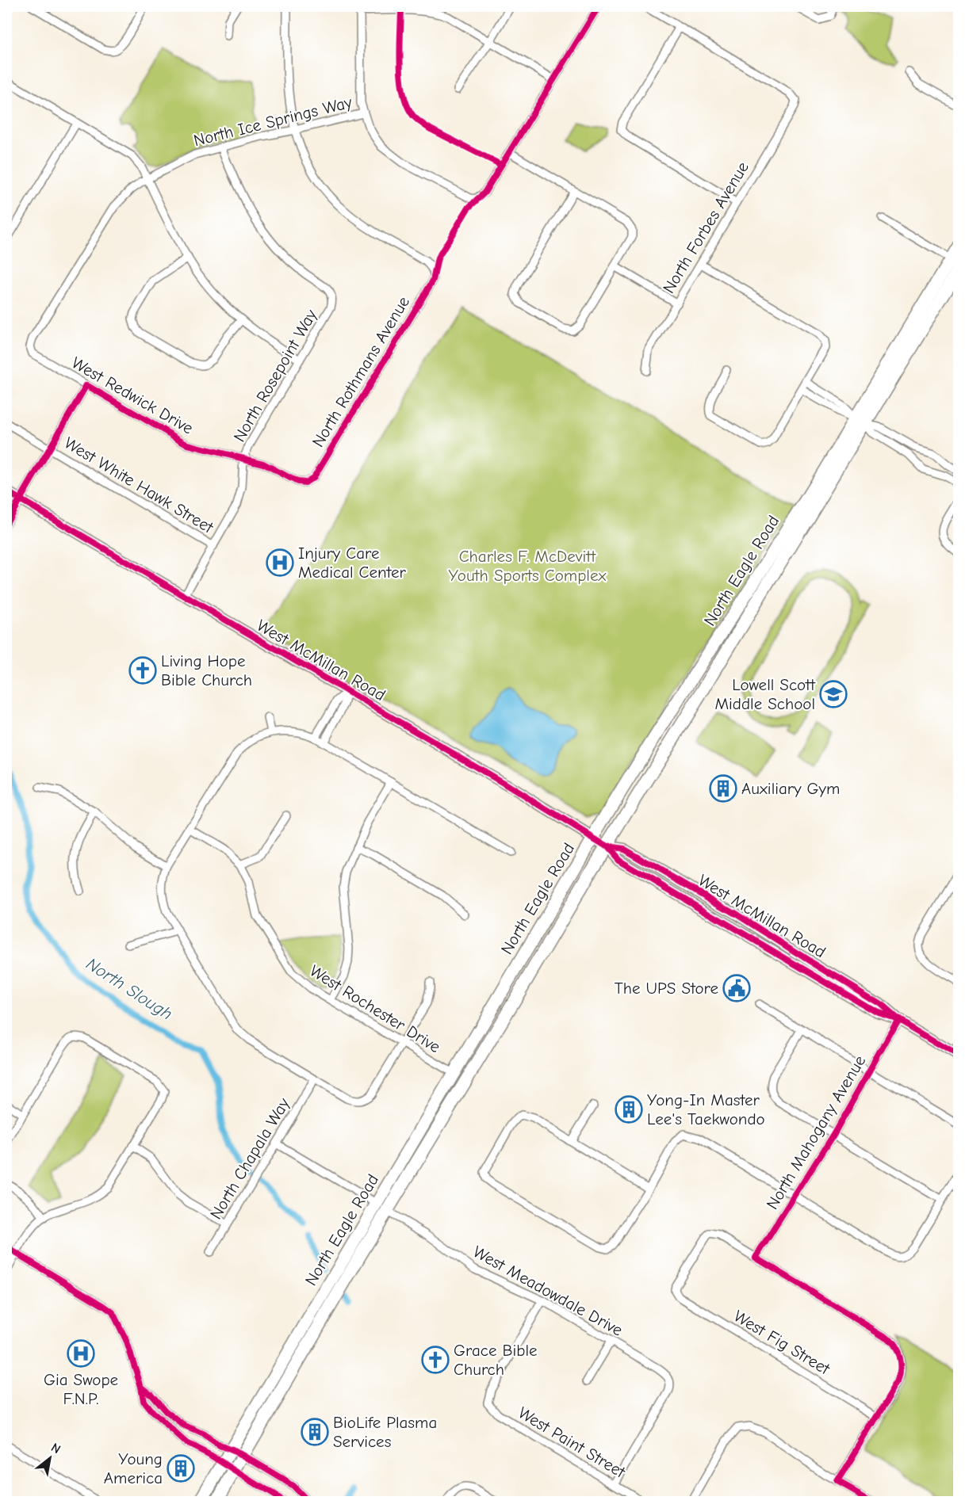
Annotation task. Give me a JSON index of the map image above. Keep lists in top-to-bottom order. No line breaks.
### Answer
{"streets":{"highway":["North Eagle Road"],"main road":["West McMillan Road"],"street":["North Ice Springs Way","North Forbes Avenue","North Rothmans Avenue","North Rosepoint Way","West Redwick Drive","West White Hawk Street","West Rochester Drive","North Mahogany Avenue","North Chapala Way","West Meadowdale Drive","West Fig Street","West Paint Street"]},"crossings":[["North Ice Springs Way","North Rothmans Avenue"],["North Ice Springs Way","North Rosepoint Way"],["North Ice Springs Way","West Redwick Drive"],["North Rothmans Avenue","West Redwick Drive"],["North Rosepoint Way","West Redwick Drive"],["North Rosepoint Way","West White Hawk Street"],["North Rosepoint Way","West McMillan Road"],["North Eagle Road","West McMillan Road"],["North Eagle Road","West Rochester Drive"],["North Eagle Road","West Meadowdale Drive"],["West McMillan Road","North Mahogany Avenue"],["North Mahogany Avenue","West Fig Street"],["West Meadowdale Drive","West Paint Street"]],"water":["North Slough"],"parks":["Charles F. McDevitt Youth Sports Complex"],"places":{"hospital":["Injury Care Medical Center","Gia Swope F.N.P."],"church":["Living Hope Bible Church","Grace Bible Church"],"school or university":["Lowell Scott Middle School"],"building":["Auxiliary Gym","Yong-In Master Lee's Taekwondo","BioLife Plasma Services","Young America"],"public building":["The UPS Store"]},"north":"top right"}
